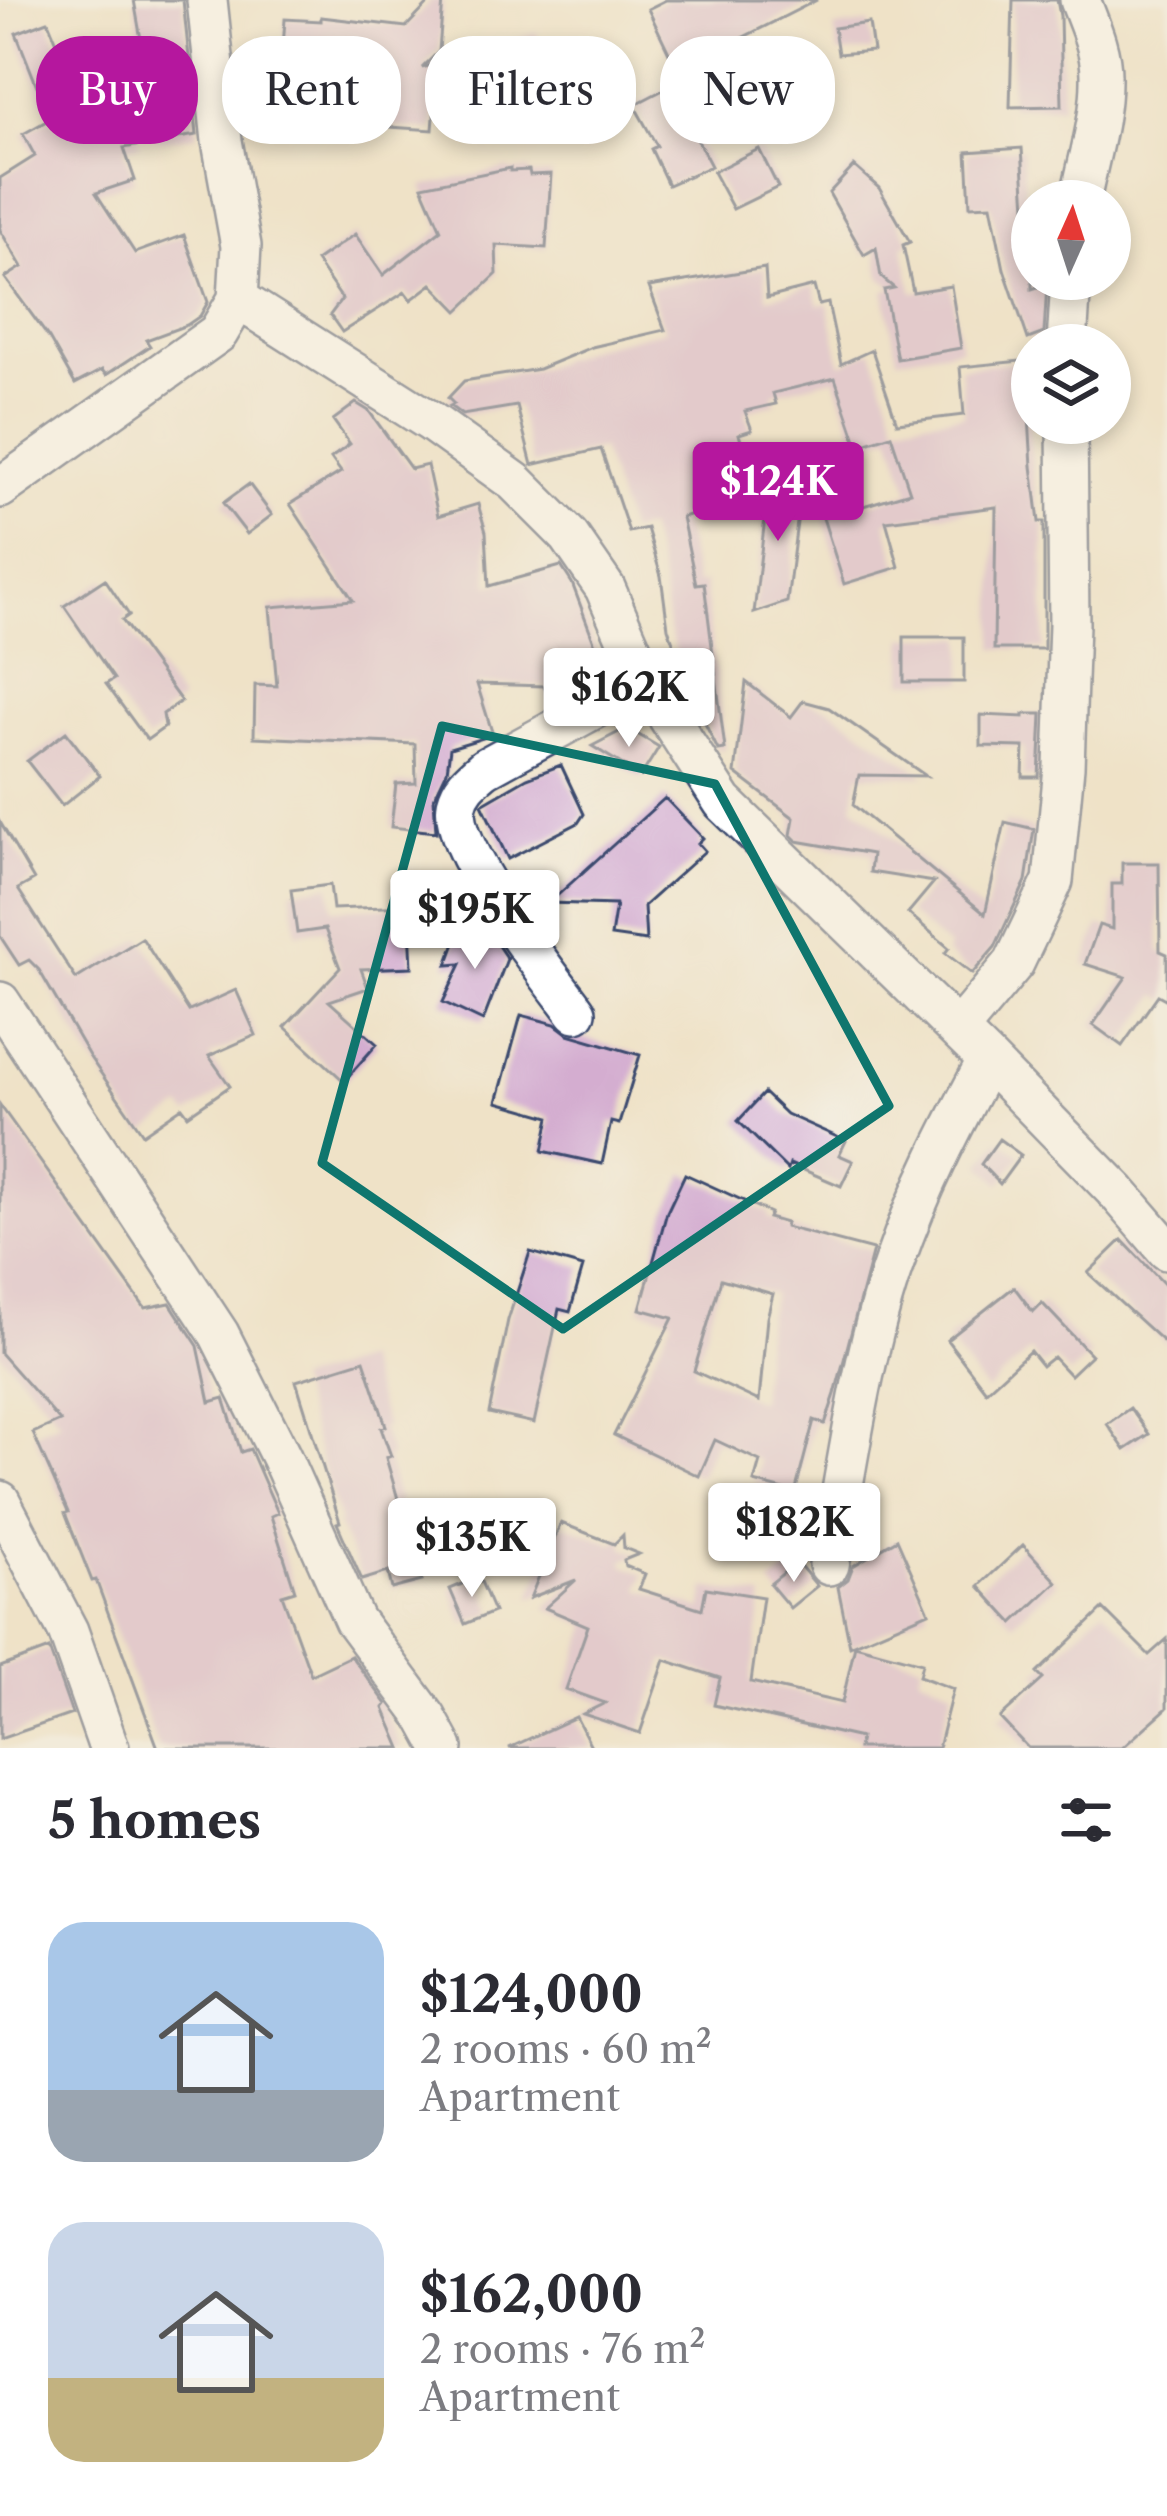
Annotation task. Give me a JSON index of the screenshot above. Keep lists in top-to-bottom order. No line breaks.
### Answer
{"north":"top","page":{"chip":["Buy","Rent","Filters","New"],"price":["$124K","$162K","$195K","$182K","$135K"],"heading":"5 homes","list":[{"name":"$124,000","note":"2 rooms · 60 m² · Apartment"},{"name":"$162,000","note":"2 rooms · 76 m² · Apartment"}]}}
